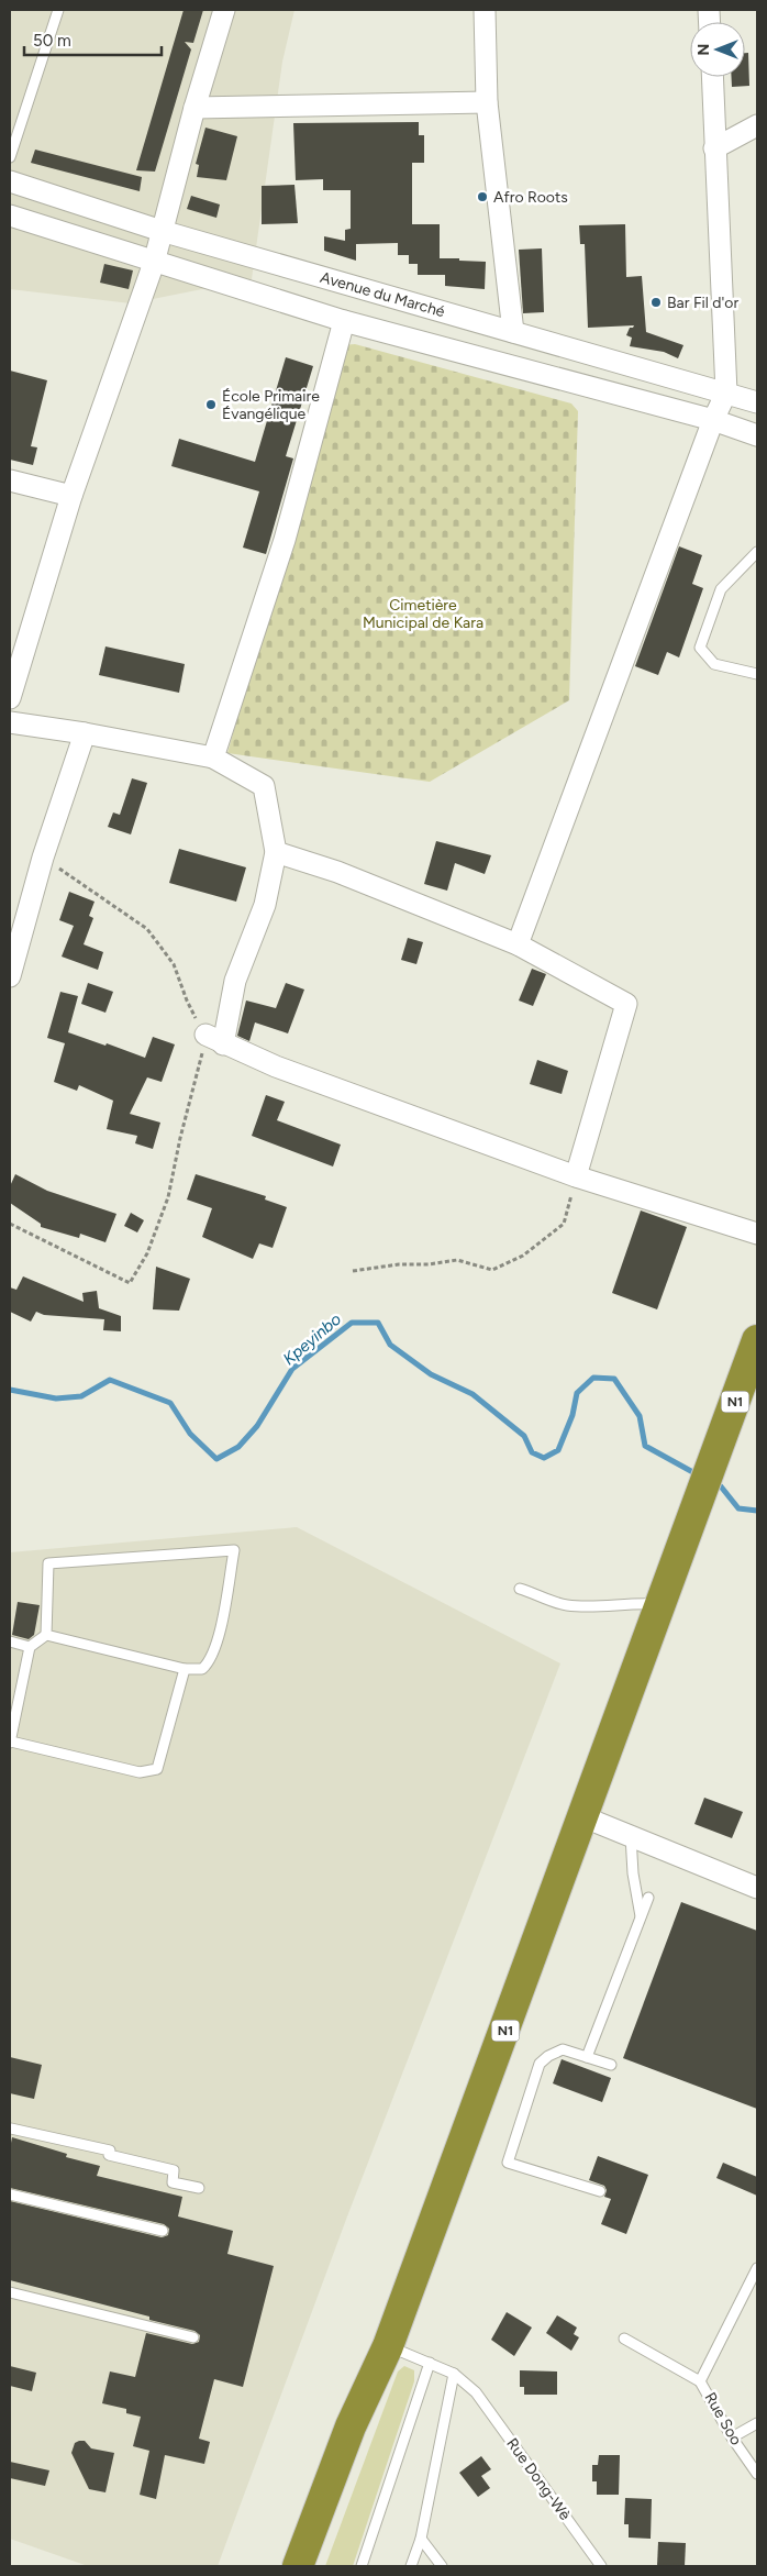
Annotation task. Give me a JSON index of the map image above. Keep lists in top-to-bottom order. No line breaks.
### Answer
{"streets":{"highway":["N1"],"street":["Avenue du Marché"],"lane":["Rue Soo","Rue Dong-Wè"]},"crossings":[["N1","Rue Dong-Wè"]],"water":["Kpeyinbo"],"parks":["Cimetière Municipal de Kara"],"places":["Afro Roots","Bar Fil d'or","École Primaire Évangélique"],"scale_bar":"50 m","north":"left"}
